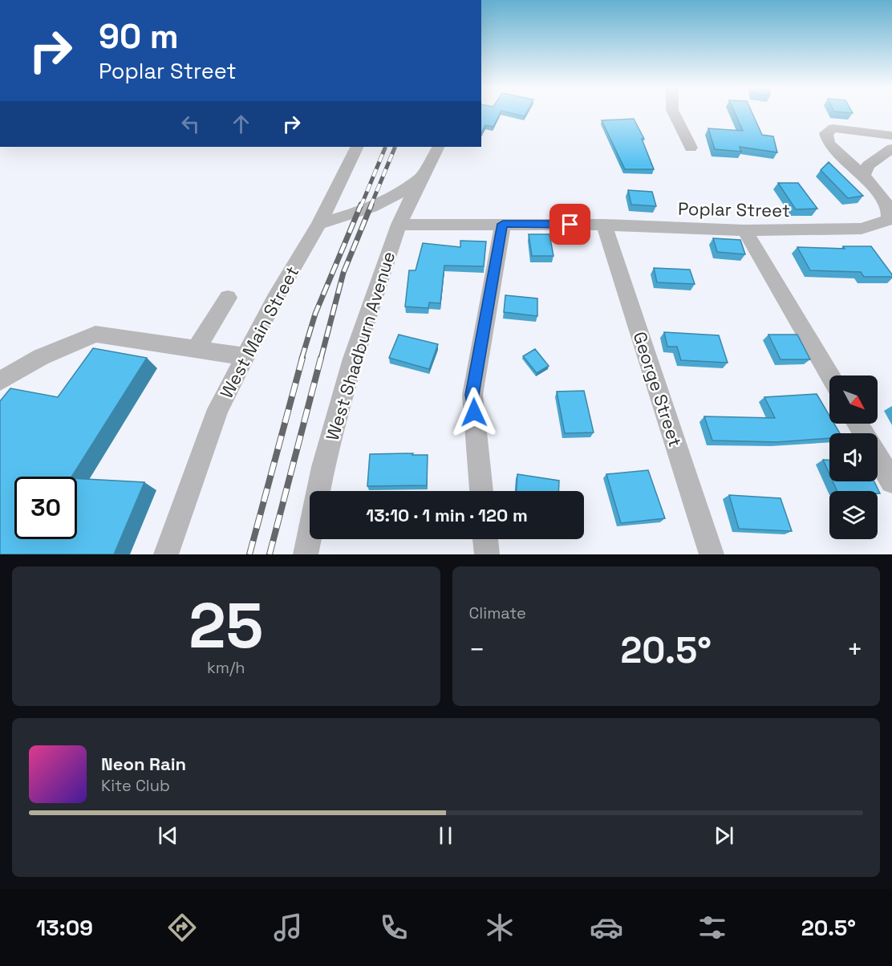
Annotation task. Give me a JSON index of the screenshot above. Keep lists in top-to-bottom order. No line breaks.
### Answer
{"streets":{"street":["Poplar Street","West Main Street","West Shadburn Avenue","George Street"]},"crossings":[["Poplar Street","West Shadburn Avenue"],["Poplar Street","George Street"]],"north":"bottom right","page":{"turn":["90 m","Poplar Street"],"limit":"30","trip":"13:10 · 1 min · 120 m","tile":[["25","km/h"],"Climate"],"heat":["−","20.5°","+"],"song":["Neon Rain","Kite Club"],"tabs":["13:09","20.5°"]}}
